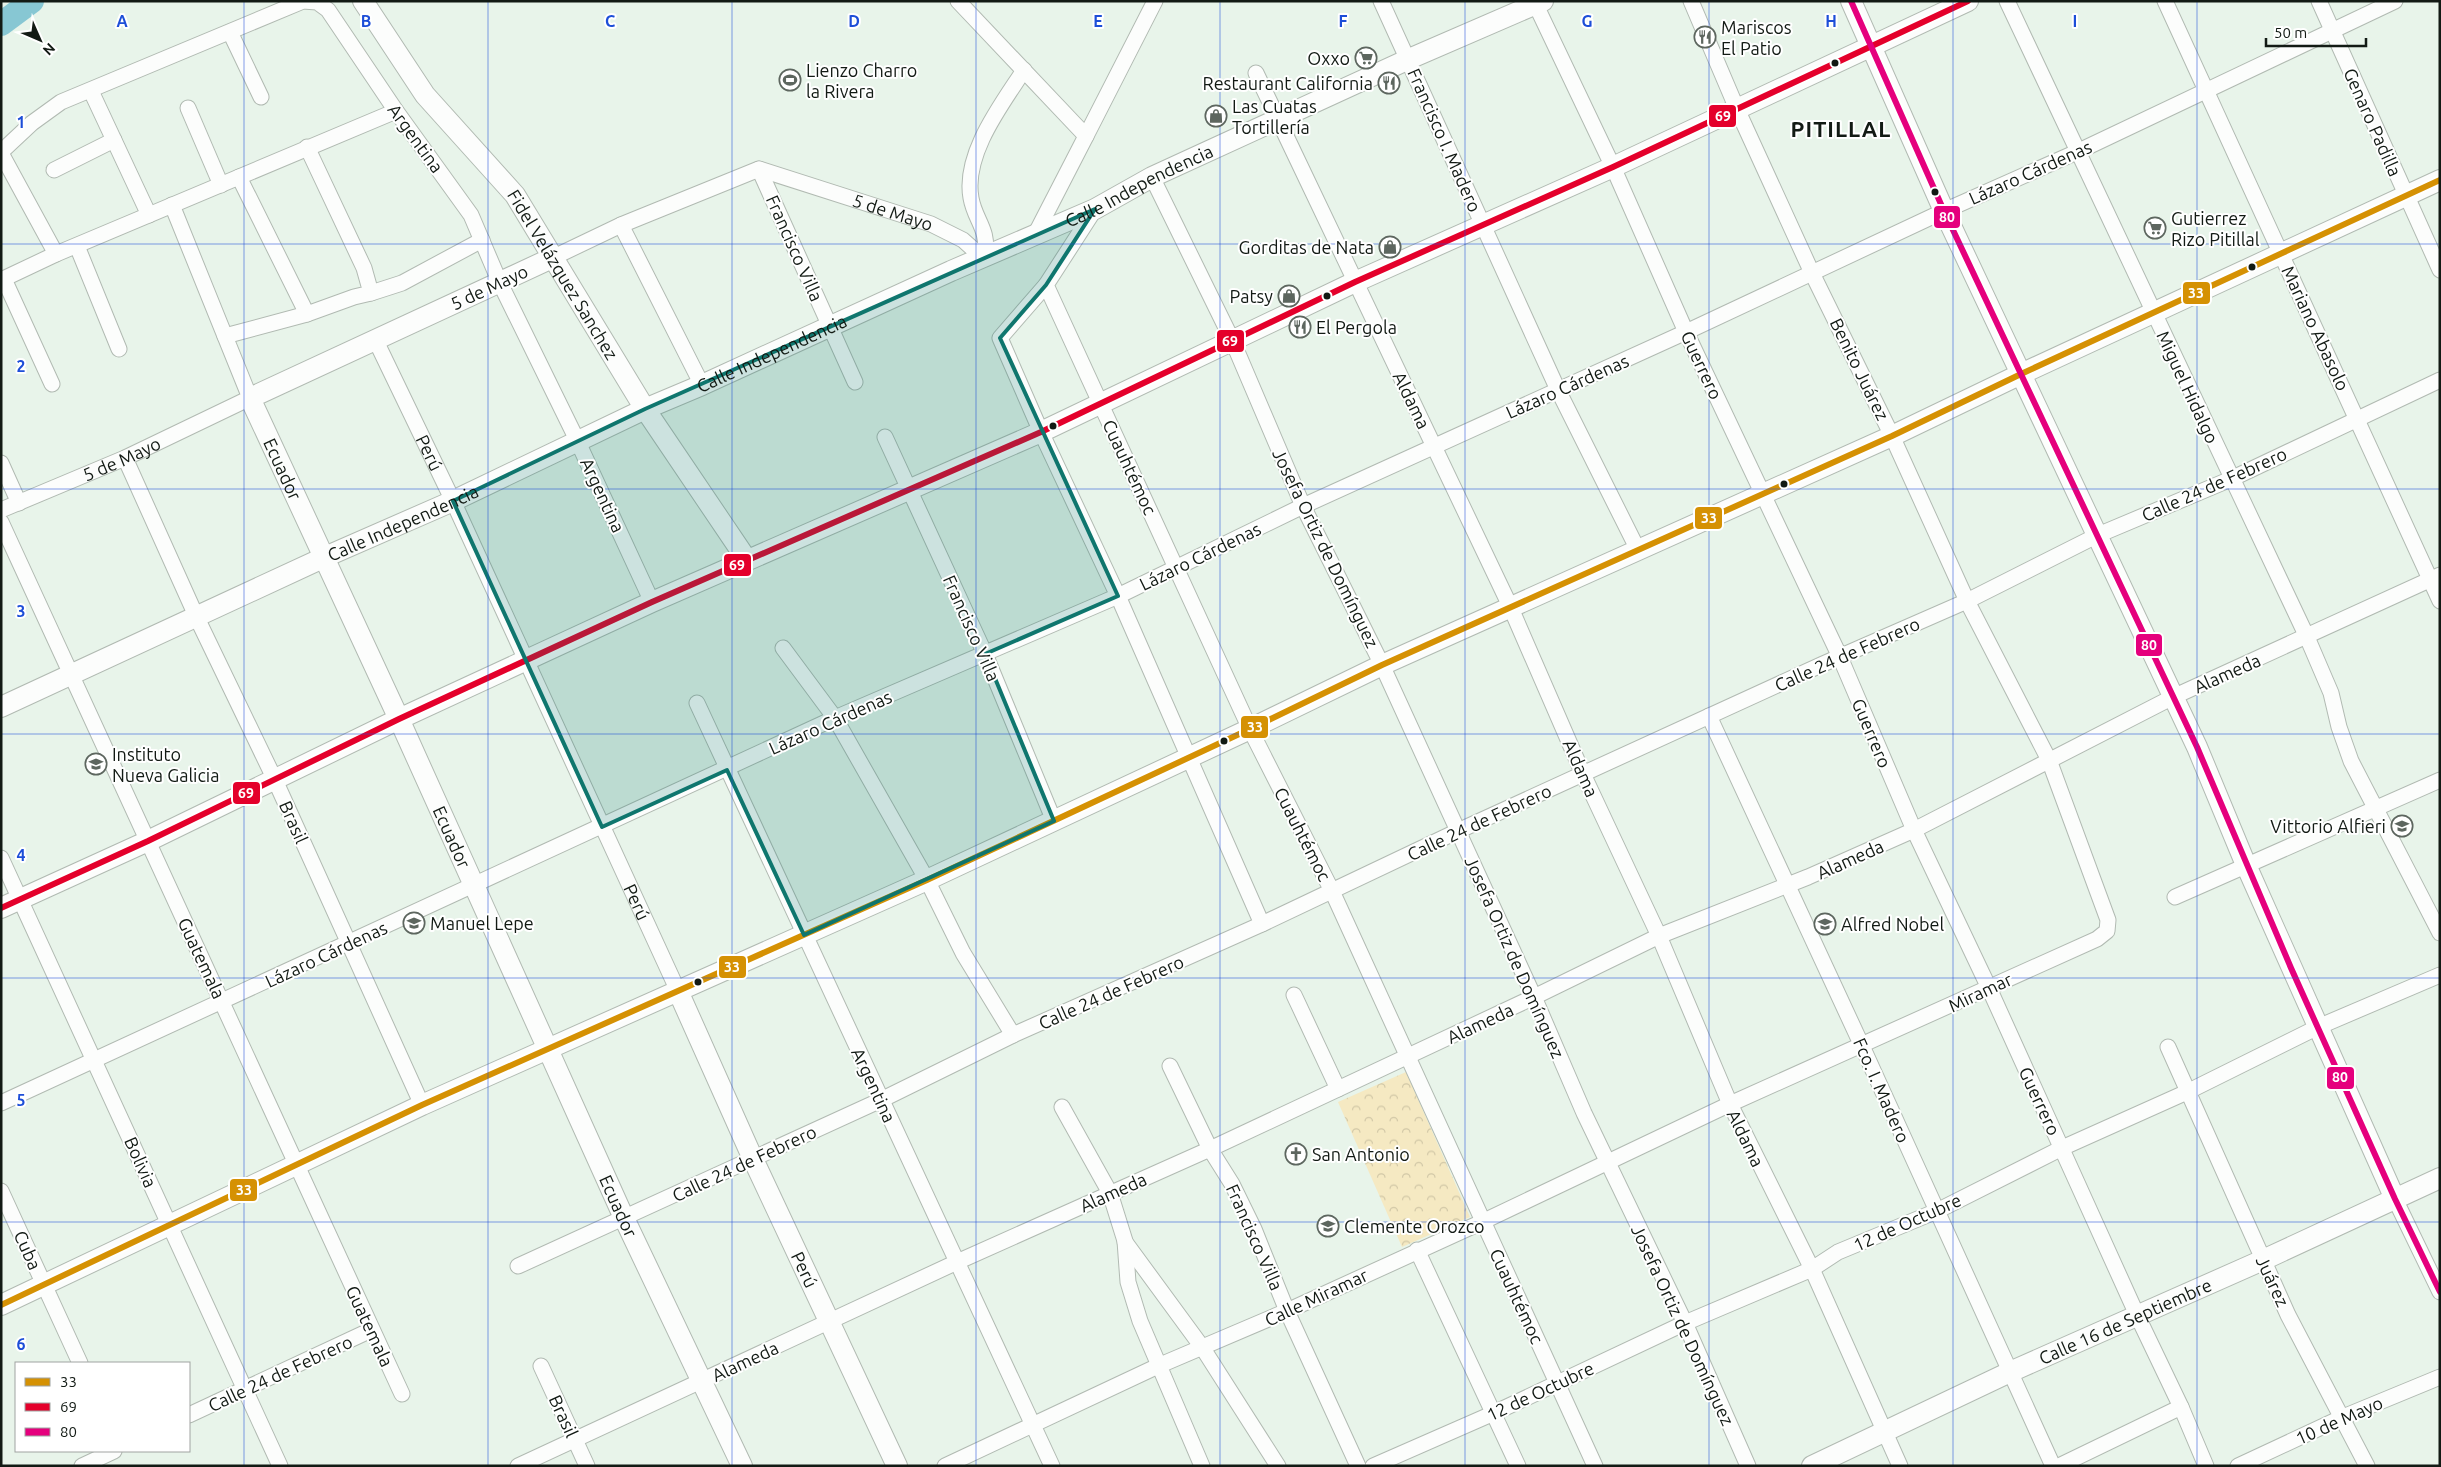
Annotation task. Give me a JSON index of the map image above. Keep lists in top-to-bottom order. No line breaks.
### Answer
{"streets":{"street":["Genaro Padilla","Argentina","Francisco I. Madero","Lázaro Cárdenas","Calle Independencia","5 de Mayo","Francisco Villa","Fidel Velázquez Sanchez","Mariano Abasolo","Guerrero","Benito Juárez","Miguel Hidalgo","Aldama","Perú","Cuauhtémoc","Ecuador","Calle 24 de Febrero","Josefa Ortiz de Domínguez","Alameda","Brasil","Guatemala","Miramar","Fco. I. Madero","Bolivia","12 de Octubre","Cuba","Juárez","Calle Miramar","Calle 16 de Septiembre","10 de Mayo"]},"crossings":[["Genaro Padilla","Lázaro Cárdenas"],["Argentina","Lázaro Cárdenas"],["Argentina","Calle Independencia"],["Argentina","5 de Mayo"],["Argentina","Calle 24 de Febrero"],["Argentina","Alameda"],["Argentina","Calle Miramar"],["Francisco I. Madero","Lázaro Cárdenas"],["Francisco I. Madero","Calle Independencia"],["Lázaro Cárdenas","Francisco Villa"],["Lázaro Cárdenas","Mariano Abasolo"],["Lázaro Cárdenas","Guerrero"],["Lázaro Cárdenas","Benito Juárez"],["Lázaro Cárdenas","Miguel Hidalgo"],["Lázaro Cárdenas","Aldama"],["Lázaro Cárdenas","Perú"],["Lázaro Cárdenas","Cuauhtémoc"],["Lázaro Cárdenas","Ecuador"],["Lázaro Cárdenas","Josefa Ortiz de Domínguez"],["Lázaro Cárdenas","Brasil"],["Lázaro Cárdenas","Guatemala"],["Lázaro Cárdenas","Bolivia"],["Calle Independencia","5 de Mayo"],["Calle Independencia","Francisco Villa"],["Calle Independencia","Fidel Velázquez Sanchez"],["Calle Independencia","Guerrero"],["Calle Independencia","Aldama"],["Calle Independencia","Perú"],["Calle Independencia","Ecuador"],["Calle Independencia","Josefa Ortiz de Domínguez"],["Calle Independencia","Brasil"],["Calle Independencia","Guatemala"],["5 de Mayo","Francisco Villa"],["5 de Mayo","Fidel Velázquez Sanchez"],["5 de Mayo","Perú"],["5 de Mayo","Ecuador"],["5 de Mayo","Brasil"],["Francisco Villa","Alameda"],["Francisco Villa","Calle Miramar"],["Mariano Abasolo","Calle 24 de Febrero"],["Mariano Abasolo","Alameda"],["Guerrero","Calle 24 de Febrero"],["Guerrero","Alameda"],["Guerrero","Miramar"],["Guerrero","12 de Octubre"],["Guerrero","Calle 16 de Septiembre"],["Benito Juárez","Calle 24 de Febrero"],["Benito Juárez","Alameda"],["Benito Juárez","Miramar"],["Miguel Hidalgo","Calle 24 de Febrero"],["Miguel Hidalgo","Alameda"],["Aldama","Calle 24 de Febrero"],["Aldama","Alameda"],["Aldama","Miramar"],["Aldama","12 de Octubre"],["Aldama","Calle 16 de Septiembre"],["Perú","Calle 24 de Febrero"],["Perú","Alameda"],["Cuauhtémoc","Calle 24 de Febrero"],["Cuauhtémoc","Alameda"],["Cuauhtémoc","12 de Octubre"],["Cuauhtémoc","Calle Miramar"],["Ecuador","Calle 24 de Febrero"],["Ecuador","Alameda"],["Calle 24 de Febrero","Josefa Ortiz de Domínguez"],["Calle 24 de Febrero","Guatemala"],["Calle 24 de Febrero","Fco. I. Madero"],["Calle 24 de Febrero","Bolivia"],["Josefa Ortiz de Domínguez","Alameda"],["Josefa Ortiz de Domínguez","12 de Octubre"],["Josefa Ortiz de Domínguez","Calle Miramar"],["Alameda","Brasil"],["Alameda","Miramar"],["Alameda","Fco. I. Madero"],["Miramar","Fco. I. Madero"],["Miramar","Calle Miramar"],["Fco. I. Madero","12 de Octubre"],["Fco. I. Madero","Calle 16 de Septiembre"],["12 de Octubre","Juárez"],["Juárez","Calle 16 de Septiembre"],["Juárez","10 de Mayo"]],"districts":["PITILLAL"],"places":{"restaurant":["Mariscos El Patio","Restaurant California","El Pergola"],"supermarket":["Oxxo","Gutierrez Rizo Pitillal"],"sports":["Lienzo Charro la Rivera"],"shop":["Las Cuatas Tortillería","Gorditas de Nata","Patsy"],"school or university":["Instituto Nueva Galicia","Vittorio Alfieri","Manuel Lepe","Alfred Nobel","Clemente Orozco"],"church":["San Antonio"]},"lines":["transit line 69","transit line 80","transit line 33"],"legend":["33","69","80"],"scale_bar":"50 m","north":"bottom right","grid":{"columns":["A","B","C","D","E","F","G","H","I"],"rows":["1","2","3","4","5","6"]}}
